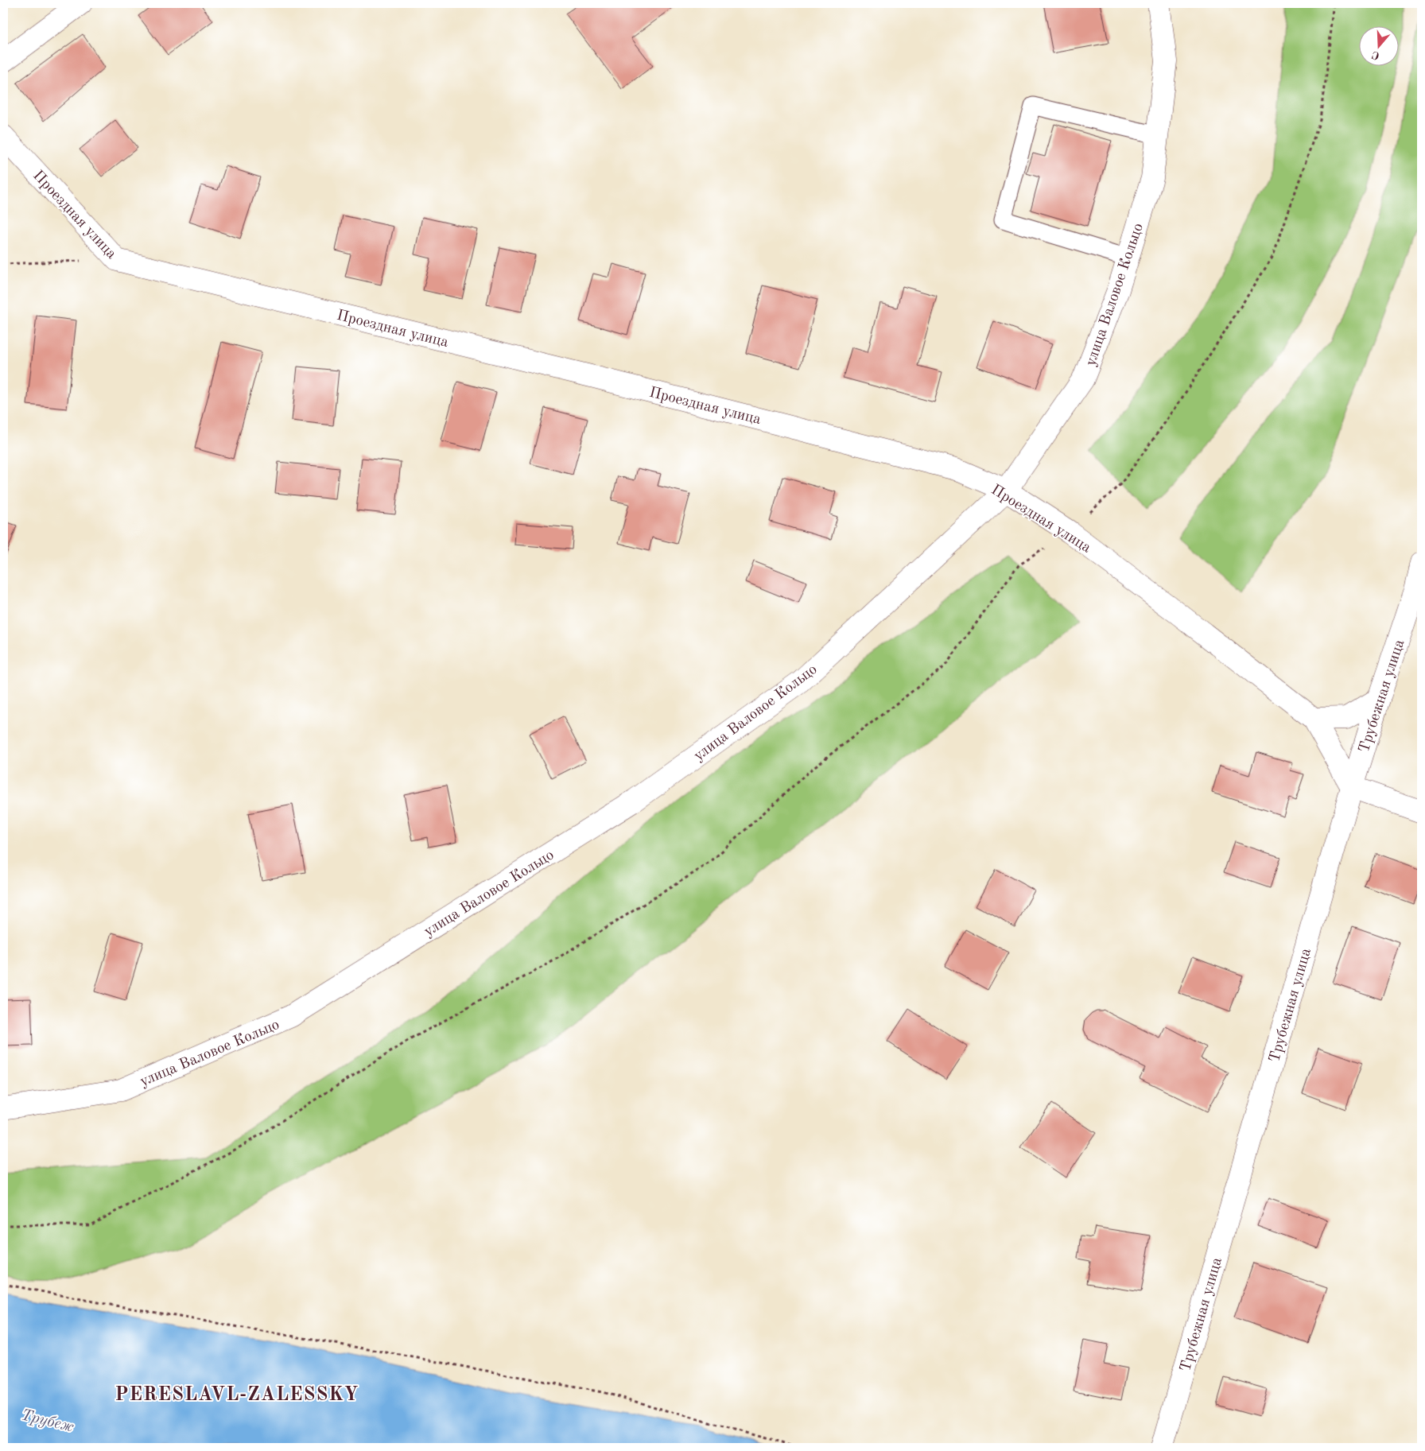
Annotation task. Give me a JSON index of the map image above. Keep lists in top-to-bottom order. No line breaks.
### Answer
{"streets":{"street":["Проездная улица","улица Валовое Кольцо","Трубежная улица"]},"crossings":[["Проездная улица","улица Валовое Кольцо"],["Проездная улица","Трубежная улица"]],"districts":["PERESLAVL-ZALESSKY"],"water":["Трубеж"],"north":"bottom"}
